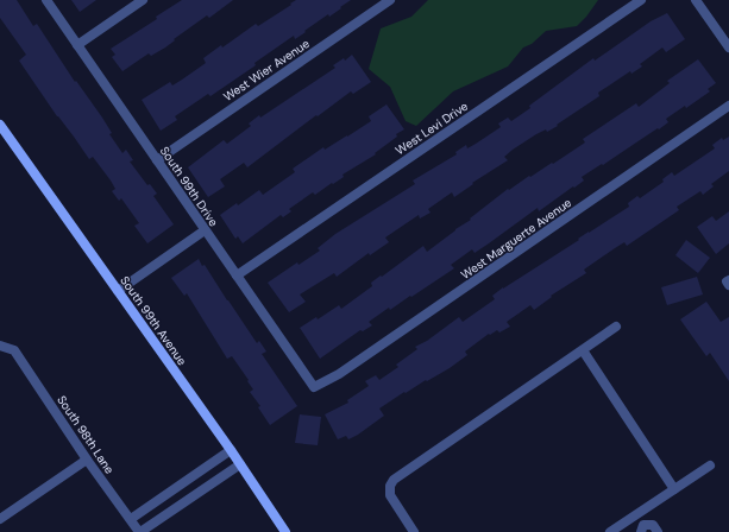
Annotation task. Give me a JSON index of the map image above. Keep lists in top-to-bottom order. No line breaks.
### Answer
{"streets":{"main road":["South 99th Avenue"],"street":["West Wier Avenue","West Levi Drive","South 99th Drive","West Marguerte Avenue","South 98th Lane"]},"crossings":[["West Wier Avenue","South 99th Drive"],["West Levi Drive","South 99th Drive"],["South 99th Drive","West Marguerte Avenue"]]}
